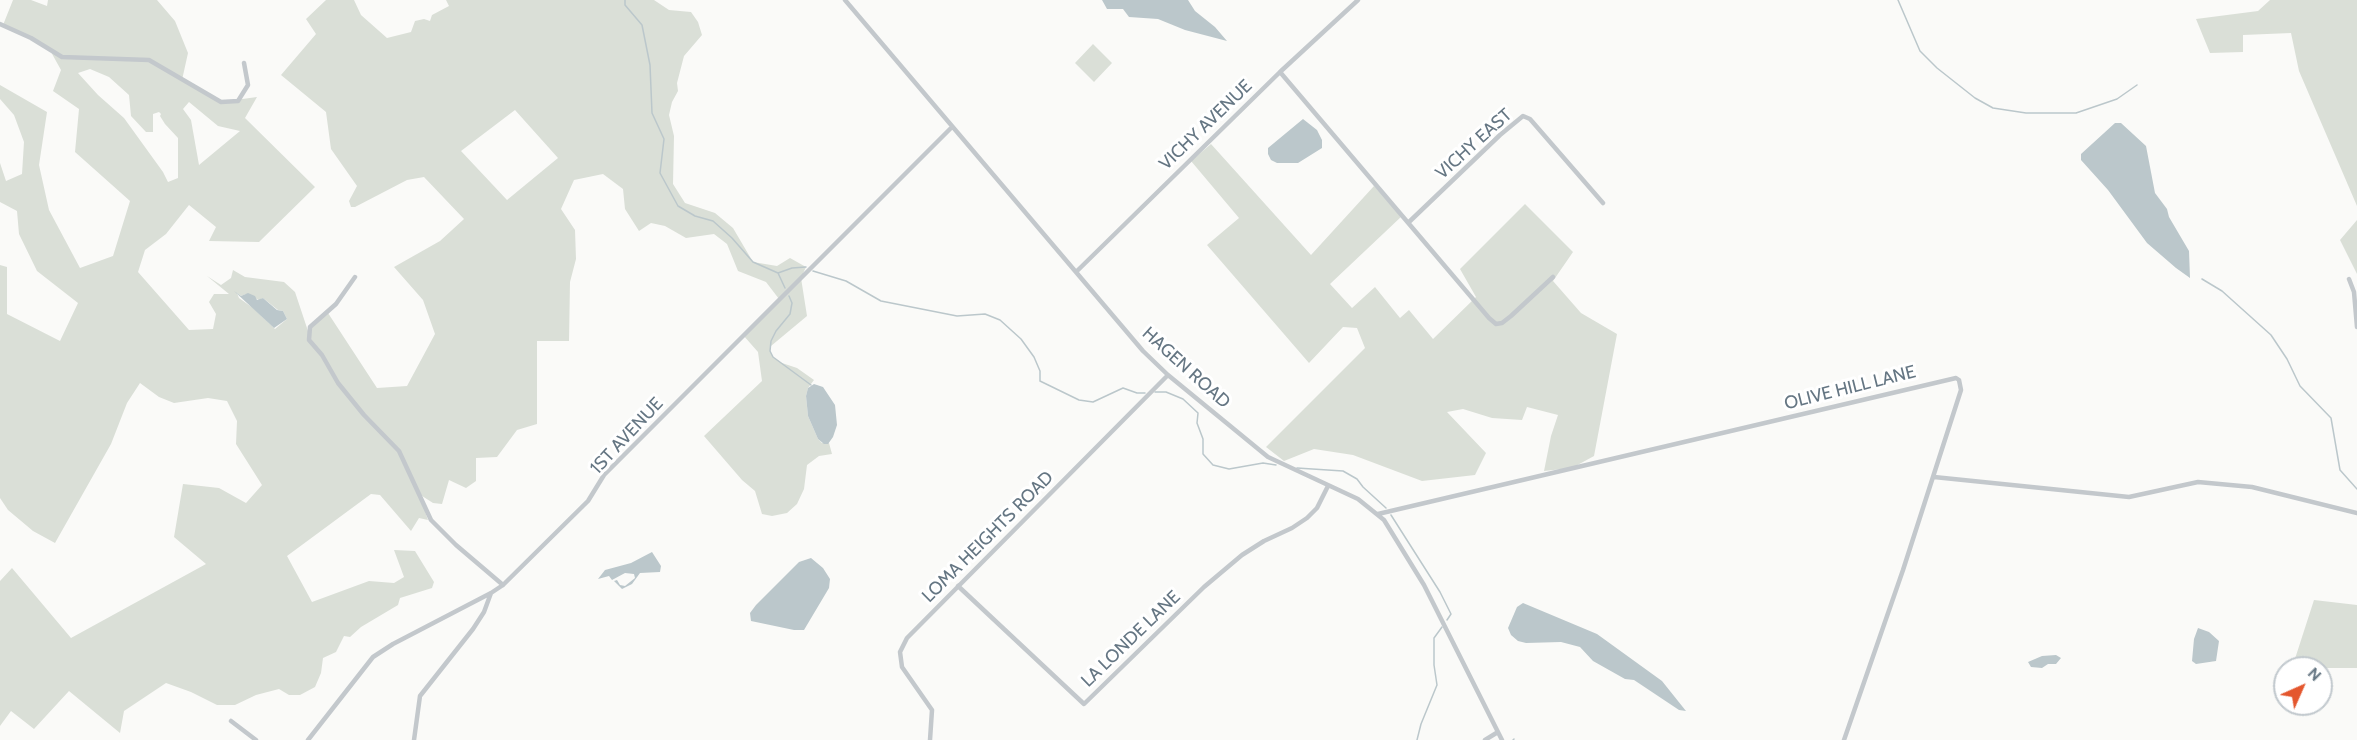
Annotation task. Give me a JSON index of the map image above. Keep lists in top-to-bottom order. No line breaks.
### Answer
{"streets":{"street":["VICHY AVENUE","VICHY EAST","HAGEN ROAD","OLIVE HILL LANE","1ST AVENUE","LOMA HEIGHTS ROAD","LA LONDE LANE"]},"crossings":[["VICHY AVENUE","HAGEN ROAD"],["HAGEN ROAD","OLIVE HILL LANE"],["HAGEN ROAD","1ST AVENUE"],["HAGEN ROAD","LOMA HEIGHTS ROAD"],["HAGEN ROAD","LA LONDE LANE"],["LOMA HEIGHTS ROAD","LA LONDE LANE"]],"north":"top right"}
